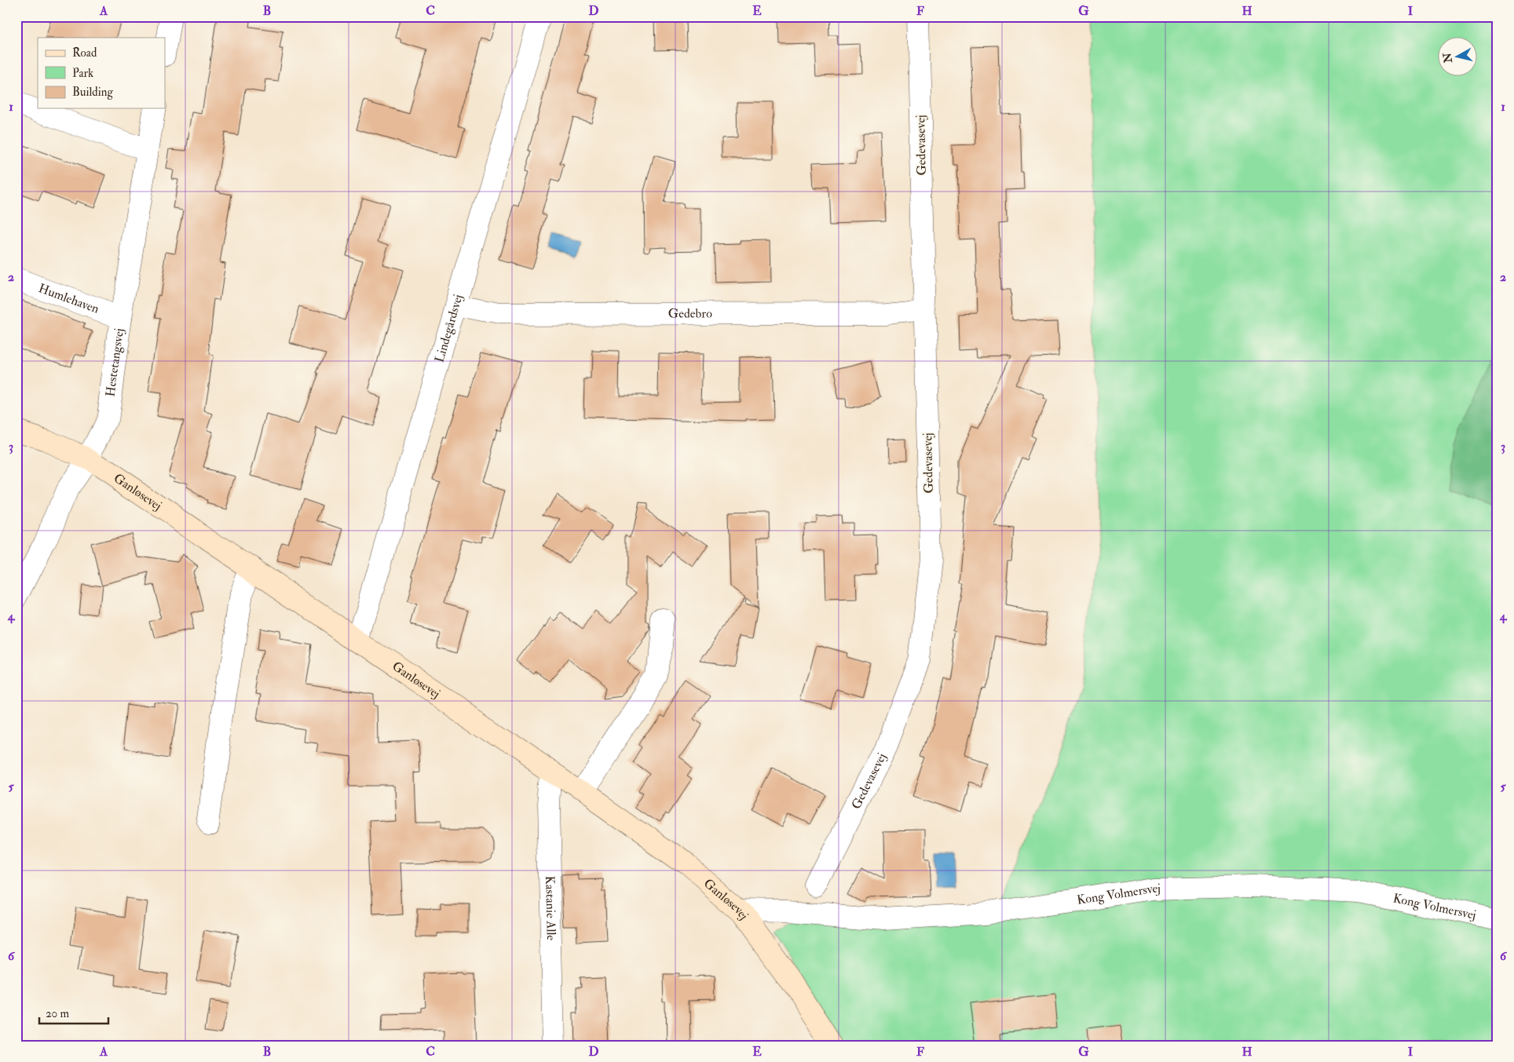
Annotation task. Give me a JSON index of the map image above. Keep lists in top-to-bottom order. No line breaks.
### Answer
{"streets":{"street":["Gedevasevej","Humlehaven","Gedebro","Lindegårdsvej","Hestetangsvej","Ganløsevej","Kong Volmersvej","Kastanie Alle"]},"crossings":[["Gedevasevej","Gedebro"],["Humlehaven","Hestetangsvej"],["Gedebro","Lindegårdsvej"],["Lindegårdsvej","Ganløsevej"],["Hestetangsvej","Ganløsevej"],["Ganløsevej","Kong Volmersvej"],["Ganløsevej","Kastanie Alle"]],"legend":["Road","Park","Building"],"scale_bar":"20 m","north":"left","grid":{"columns":["A","B","C","D","E","F","G","H","I"],"rows":["1","2","3","4","5","6"]}}
